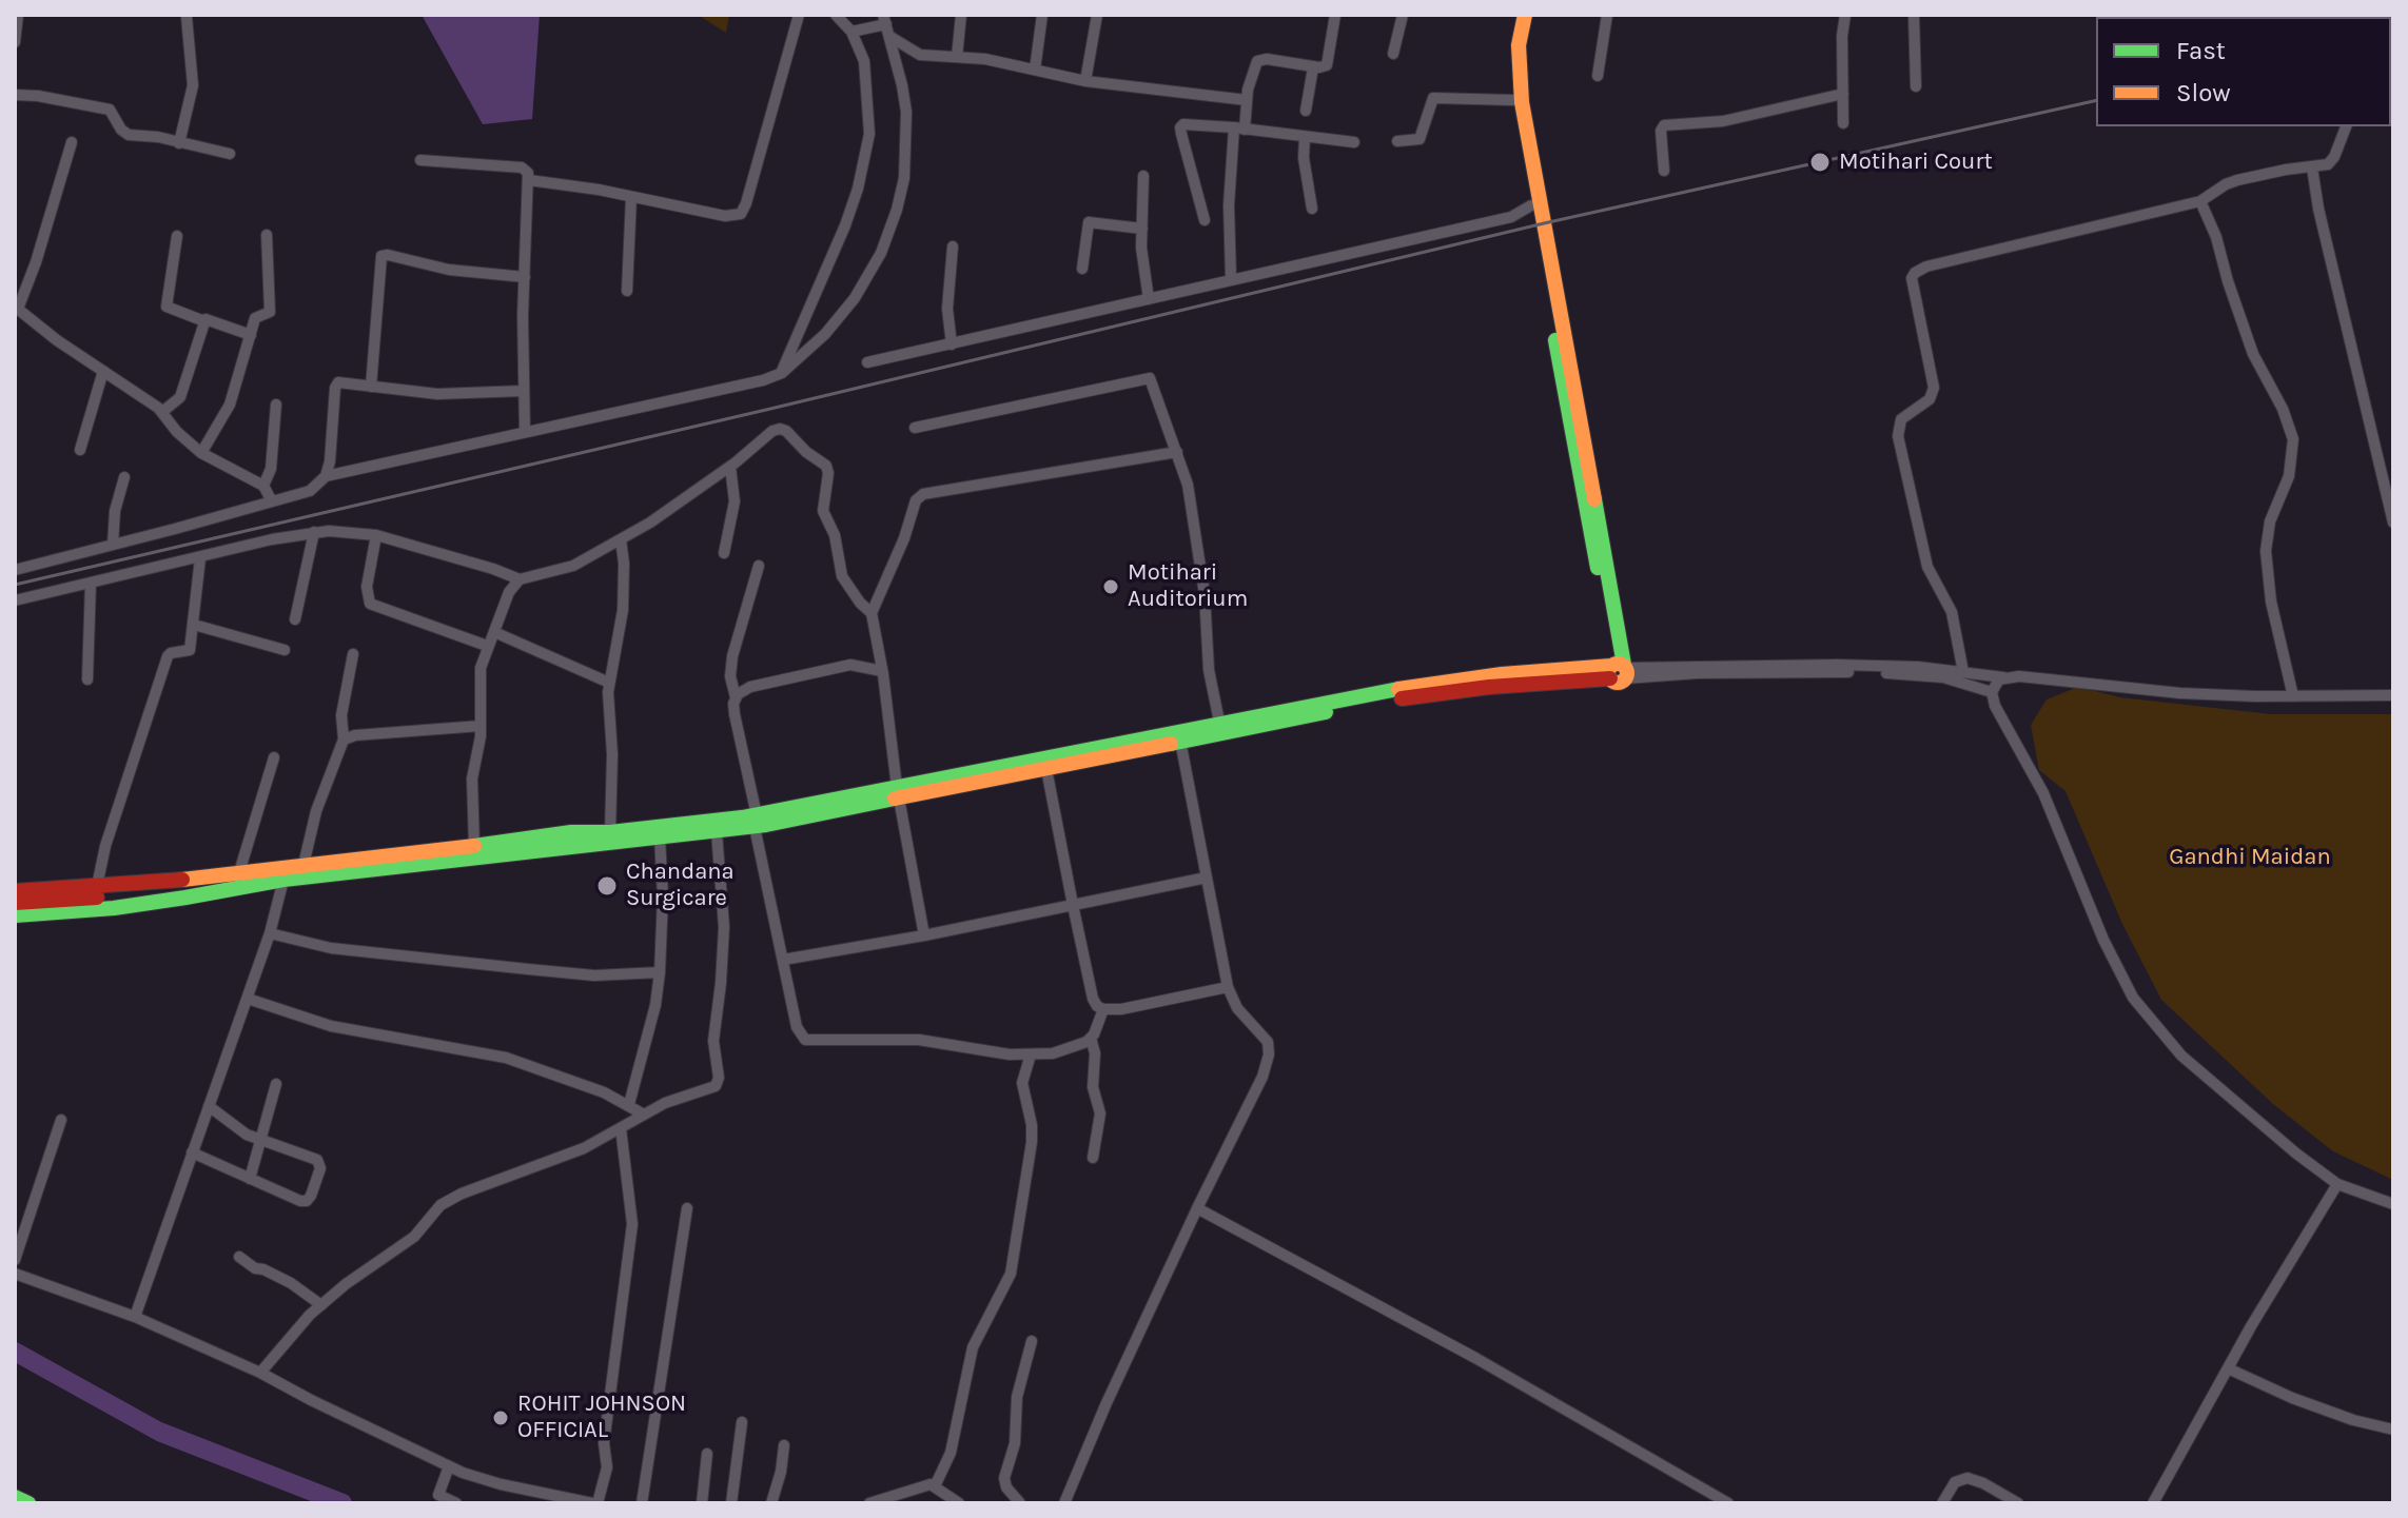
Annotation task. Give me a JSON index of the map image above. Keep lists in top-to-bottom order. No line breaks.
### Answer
{"parks":["Gandhi Maidan"],"places":["Motihari Court","Motihari Auditorium","Chandana Surgicare","ROHIT JOHNSON OFFICIAL"],"legend":["Fast","Slow"]}
